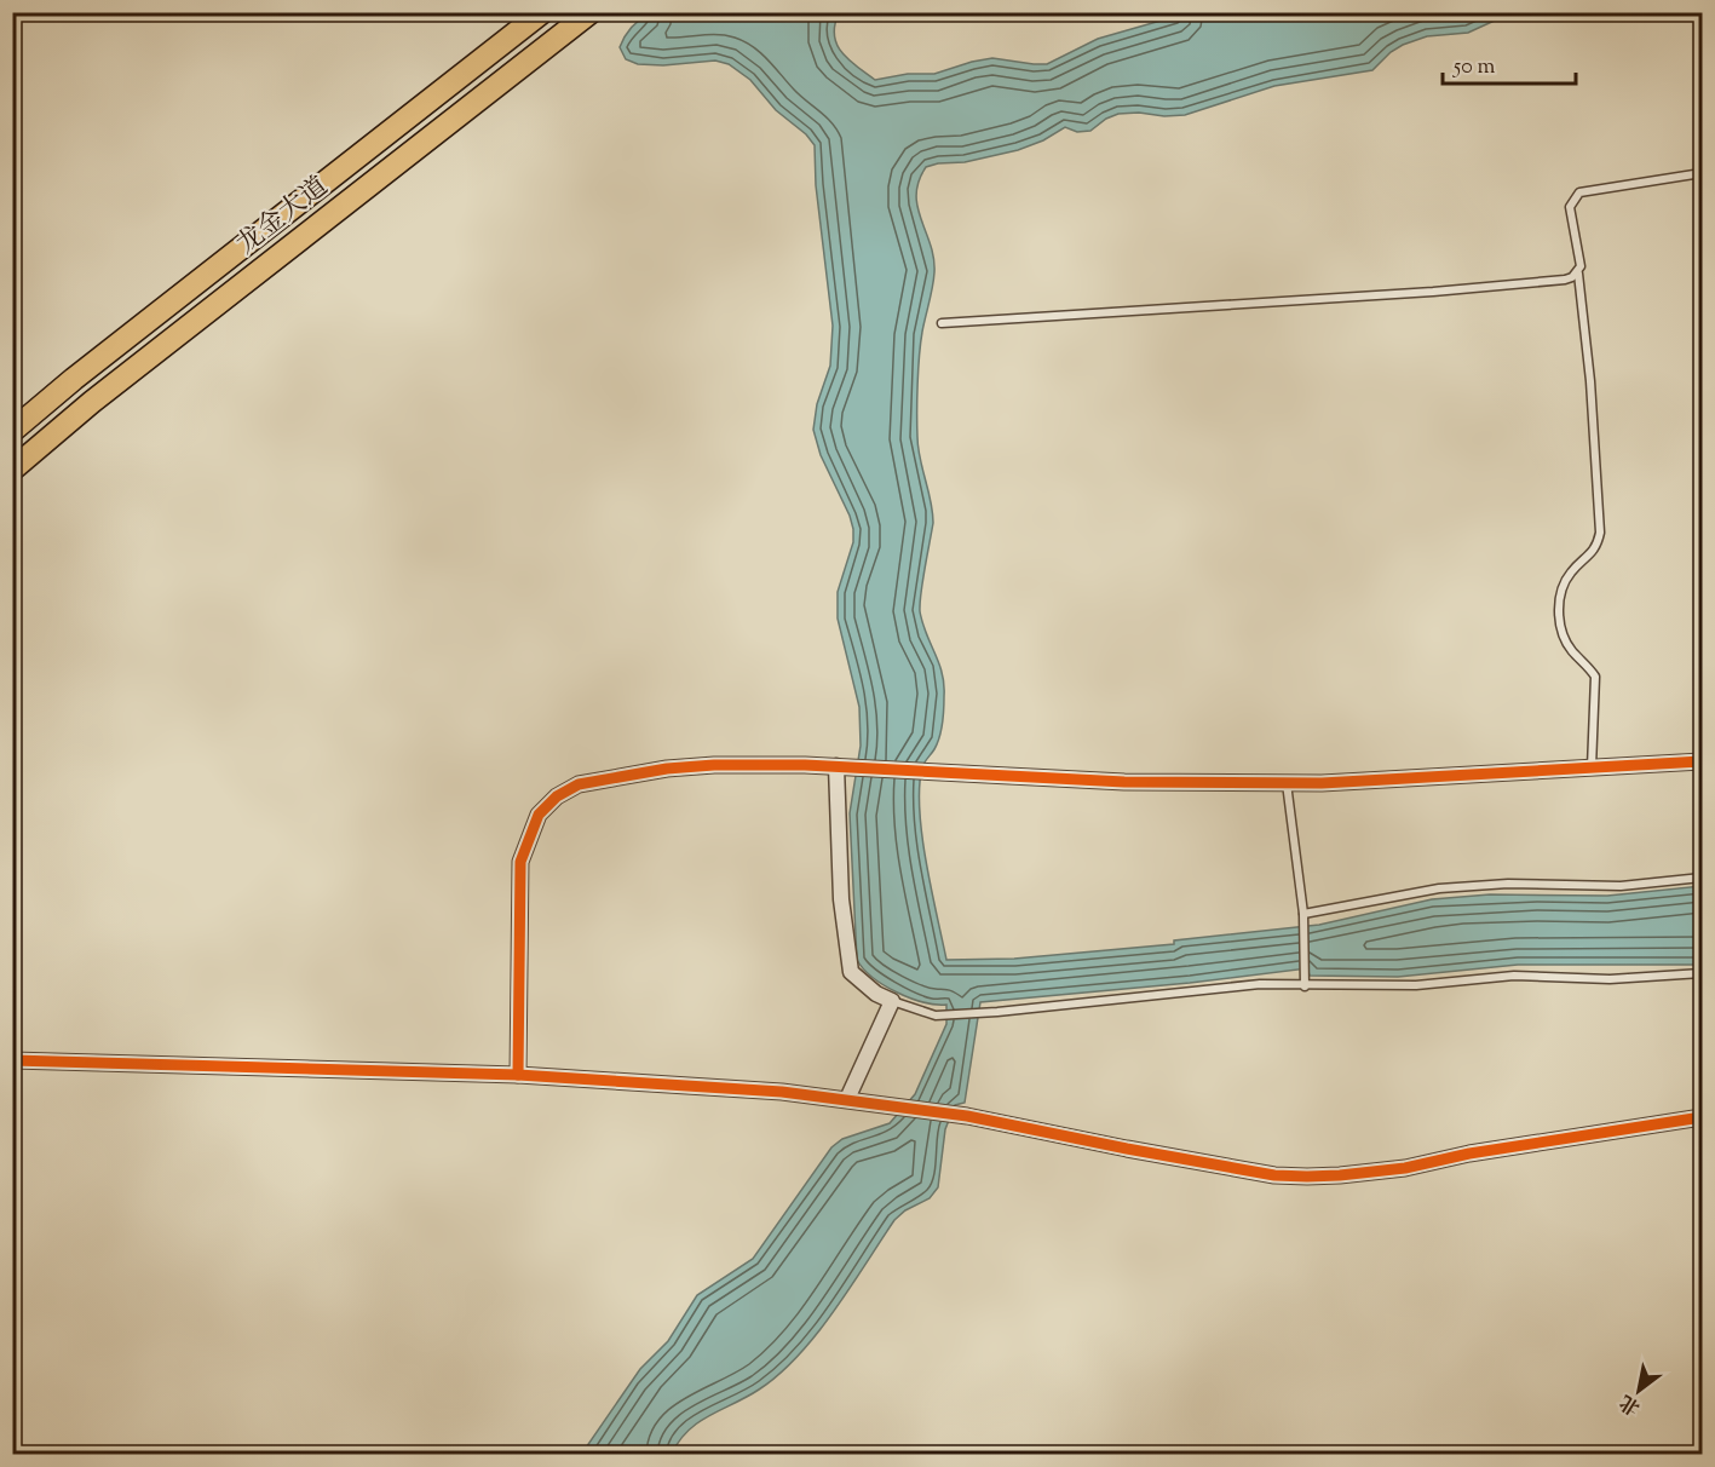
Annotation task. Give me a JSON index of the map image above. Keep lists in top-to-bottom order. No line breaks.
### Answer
{"streets":{"main road":["龙金大道"]},"scale_bar":"50 m","north":"bottom left"}
